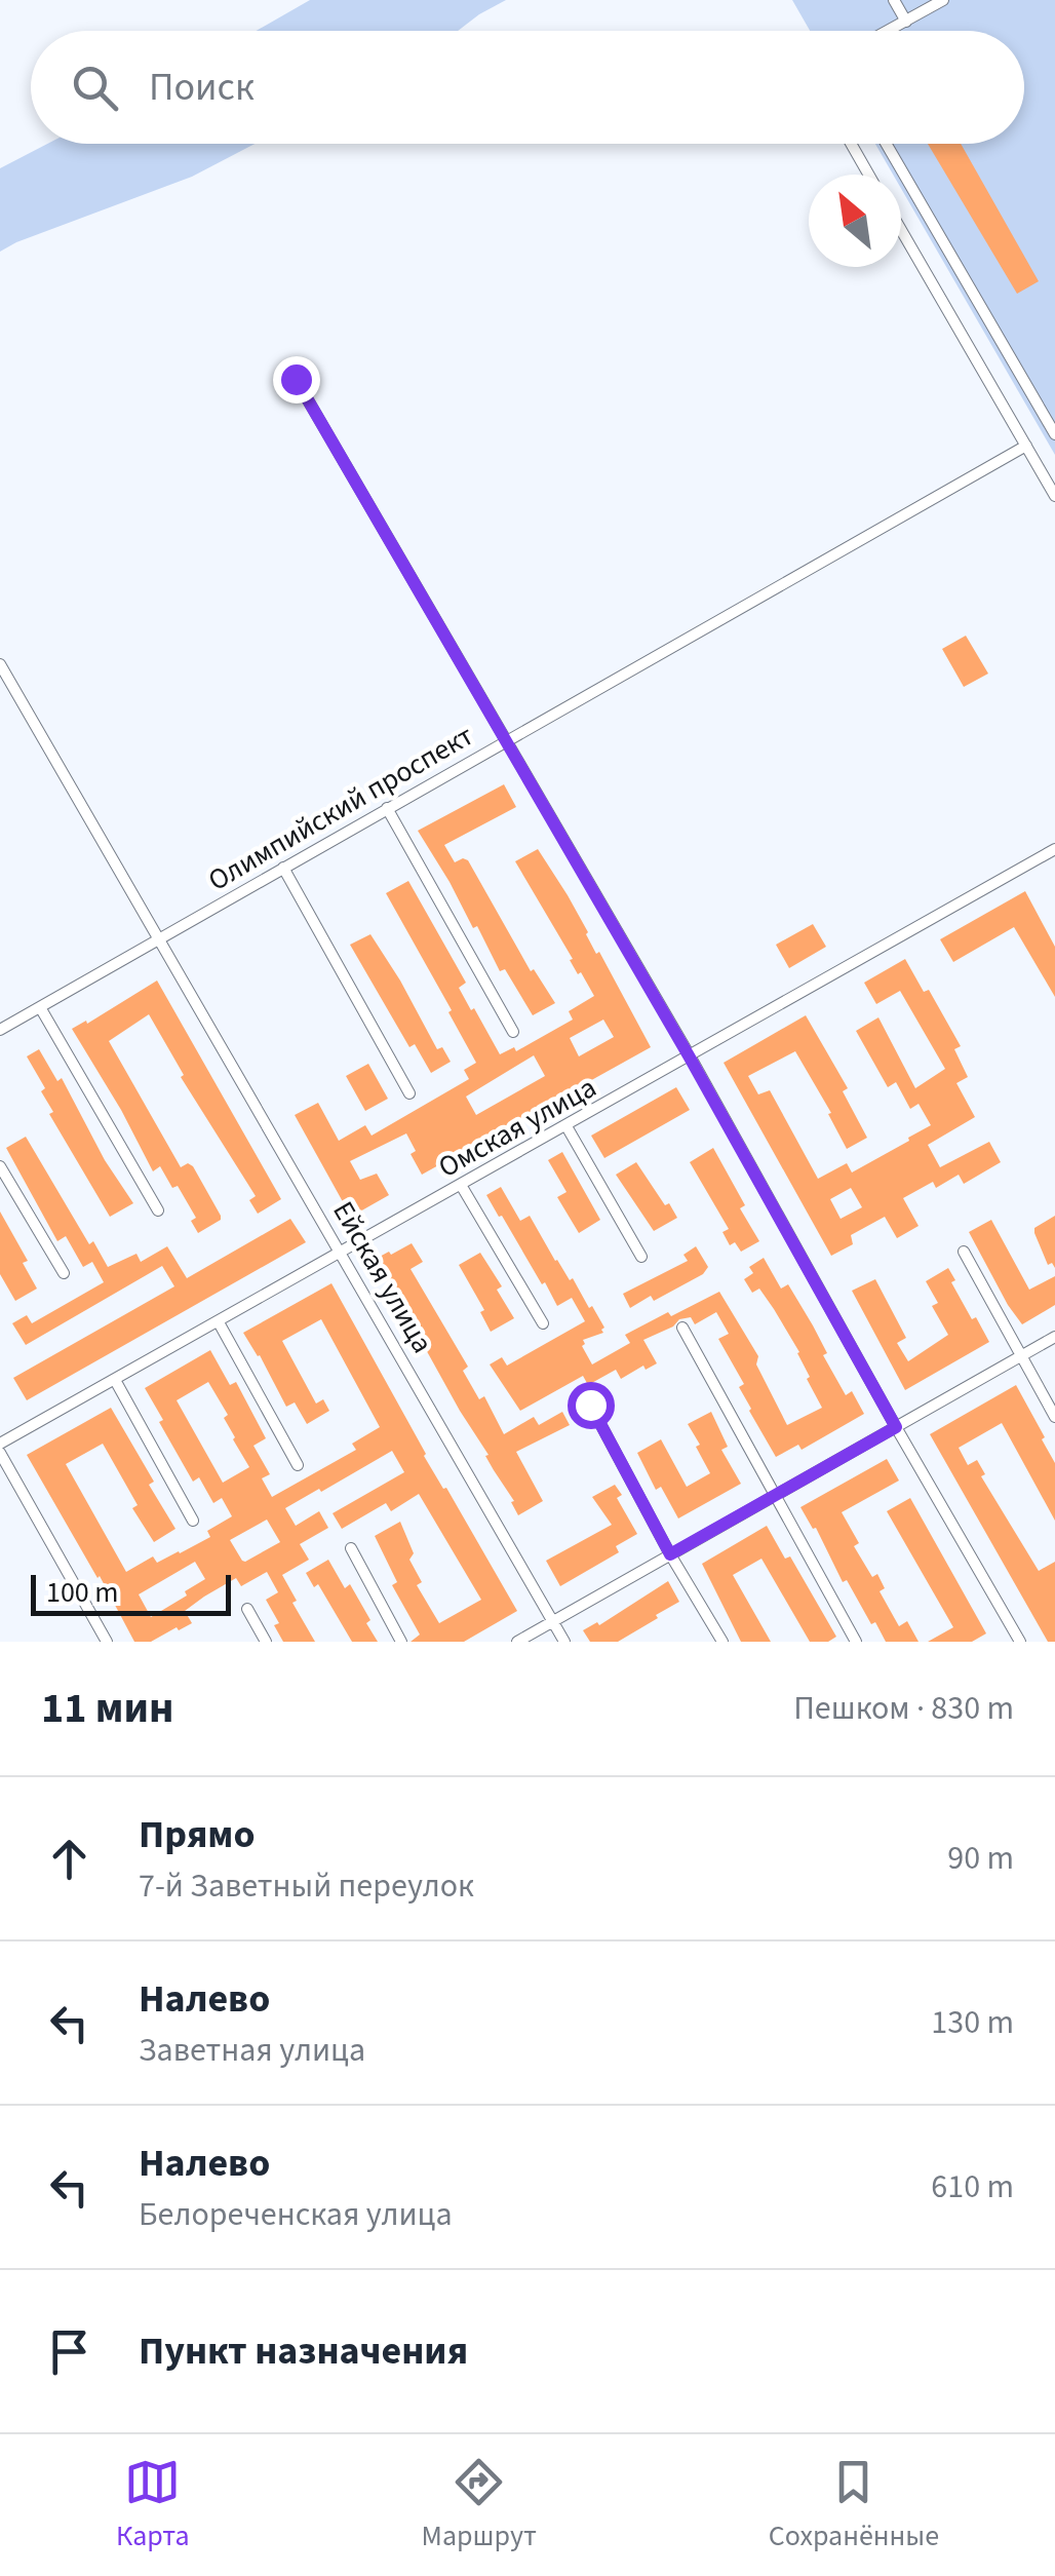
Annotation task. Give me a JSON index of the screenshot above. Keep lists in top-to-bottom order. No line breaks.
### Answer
{"streets":{"street":["Олимпийский проспект","Омская улица","Ейская улица"]},"crossings":[["Олимпийский проспект","Ейская улица"],["Омская улица","Ейская улица"]],"scale_bar":"100 m","north":"top left","page":{"search":"Поиск","scale":"100 m","heading":["11 мин","Пешком · 830 m"],"list":[["Прямо","7-й Заветный переулок","90 m"],["Налево","Заветная улица","130 m"],["Налево","Белореченская улица","610 m"],"Пункт назначения"],"nav":["Карта","Маршрут","Сохранённые"]}}
